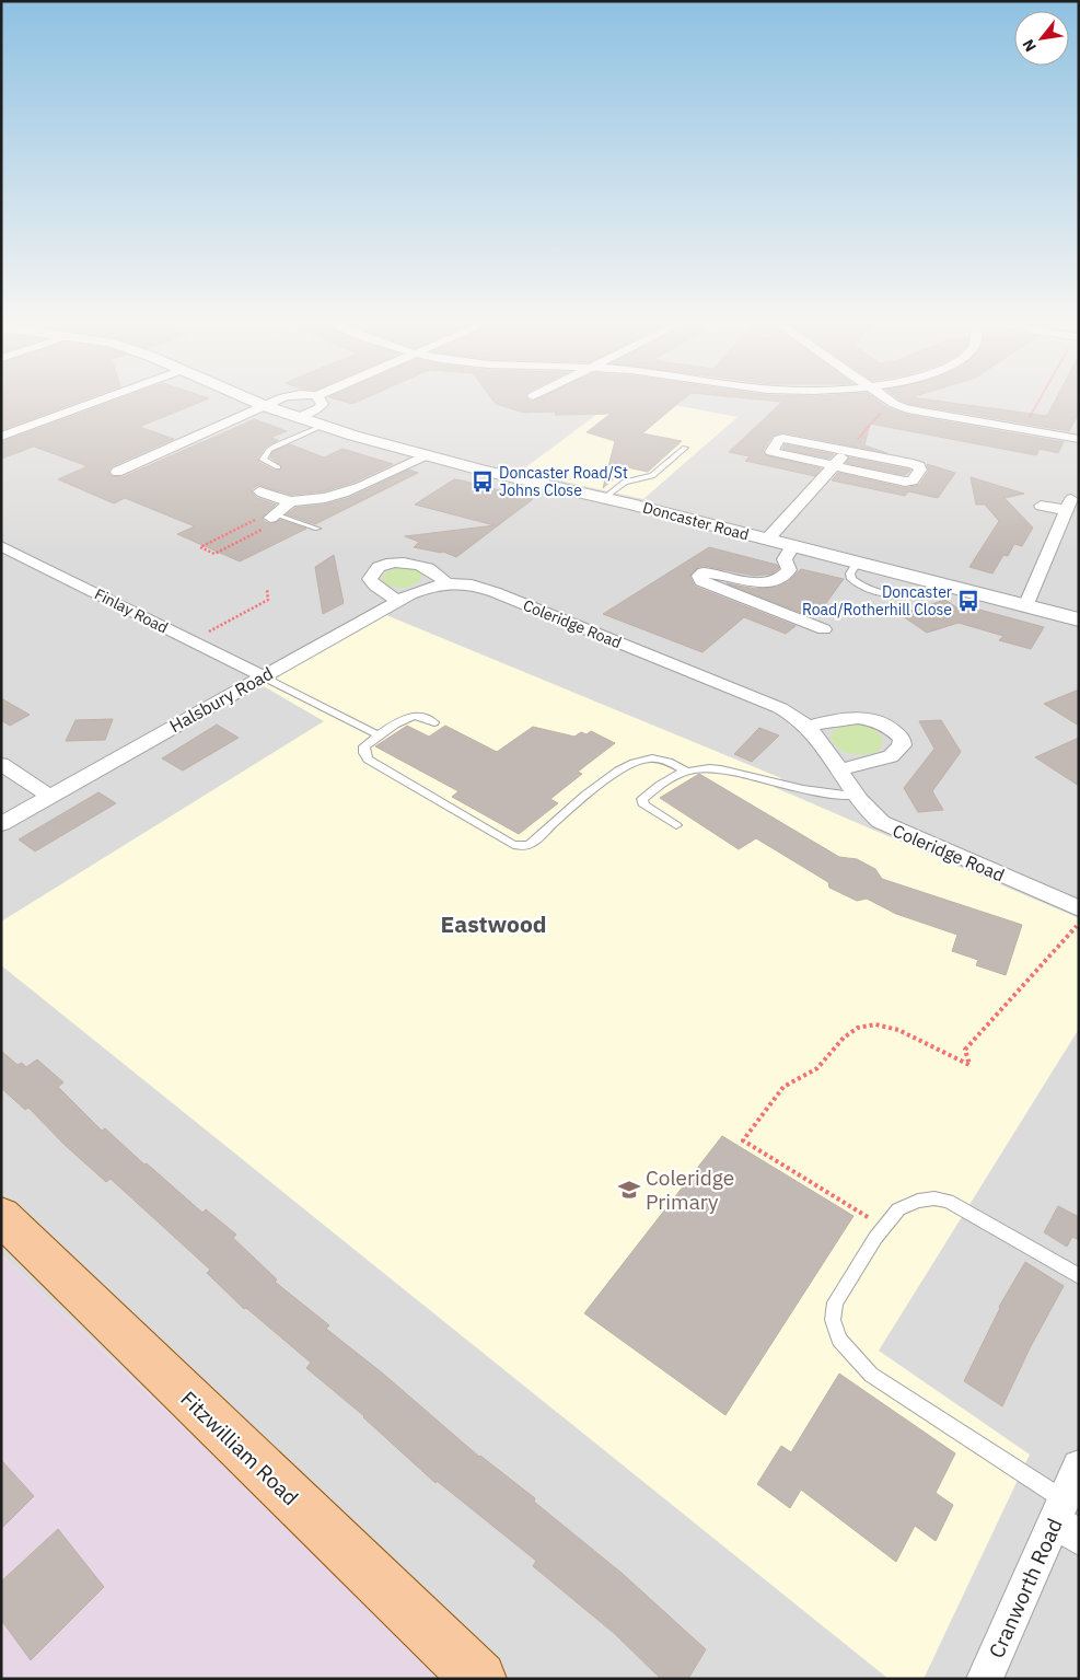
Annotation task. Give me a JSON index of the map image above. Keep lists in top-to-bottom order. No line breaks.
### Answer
{"streets":{"main road":["Fitzwilliam Road"],"street":["Doncaster Road","Finlay Road","Coleridge Road","Halsbury Road","Cranworth Road"]},"crossings":[["Finlay Road","Halsbury Road"],["Coleridge Road","Halsbury Road"]],"districts":["Eastwood"],"places":{"bus stop":["Doncaster Road/St Johns Close","Doncaster Road/Rotherhill Close"],"school or university":["Coleridge Primary"]},"north":"bottom left"}
